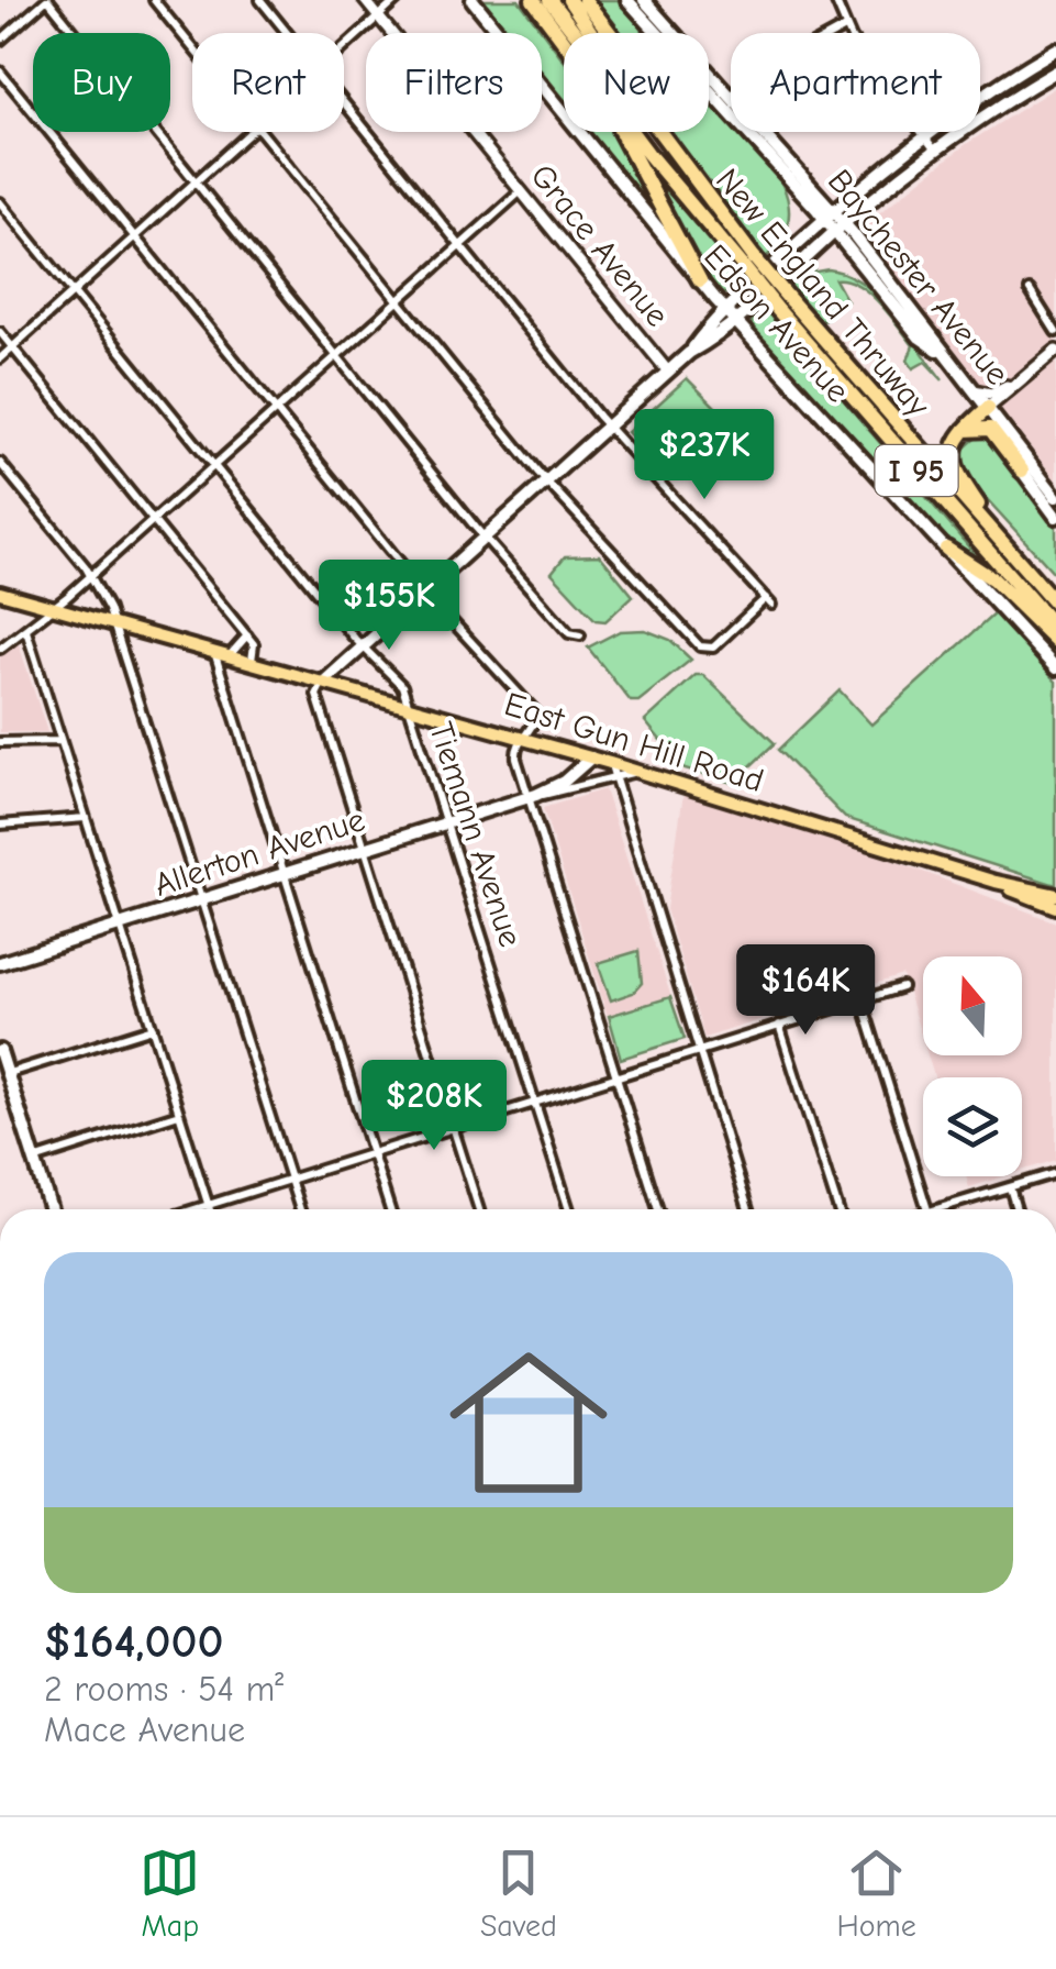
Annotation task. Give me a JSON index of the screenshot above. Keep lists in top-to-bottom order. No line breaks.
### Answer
{"streets":{"highway":["New England Thruway","I 95"],"main road":["Baychester Avenue","Edson Avenue","East Gun Hill Road","Allerton Avenue"],"street":["Grace Avenue","Tiemann Avenue"]},"crossings":[["East Gun Hill Road","Tiemann Avenue"],["East Gun Hill Road","Allerton Avenue"],["Tiemann Avenue","Allerton Avenue"]],"north":"top","page":{"chip":["Buy","Rent","Filters","New","Apartment"],"price":["$237K","$155K","$164K","$208K"],"list":[{"name":"$164,000","note":"2 rooms · 54 m² · Mace Avenue"}],"tabs":["Map","Saved","Home"]}}
